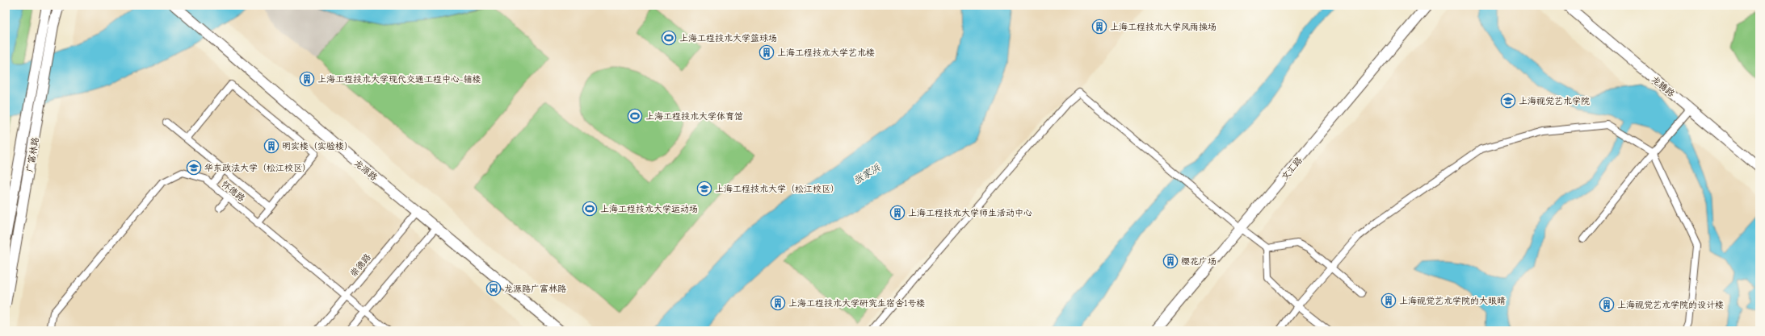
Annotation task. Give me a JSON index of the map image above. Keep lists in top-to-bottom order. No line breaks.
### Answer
{"streets":{"main road":["龙腾路","广富林路","文汇路","龙源路"],"street":["怀德路","崇德路"]},"crossings":[["龙源路","崇德路"],["怀德路","崇德路"]],"water":["张家浜"],"places":{"building":["上海工程技术大学风雨操场","上海工程技术大学艺术楼","上海工程技术大学现代交通工程中心-辅楼","明实楼（实验楼）","上海工程技术大学师生活动中心","樱花广场","上海视觉艺术学院的大眼睛","上海工程技术大学研究生宿舍1号楼","上海视觉艺术学院的设计楼"],"sports":["上海工程技术大学篮球场","上海工程技术大学体育馆","上海工程技术大学运动场"],"school or university":["上海视觉艺术学院","华东政法大学（松江校区）","上海工程技术大学（松江校区）"],"bus stop":["龙源路广富林路"]}}
